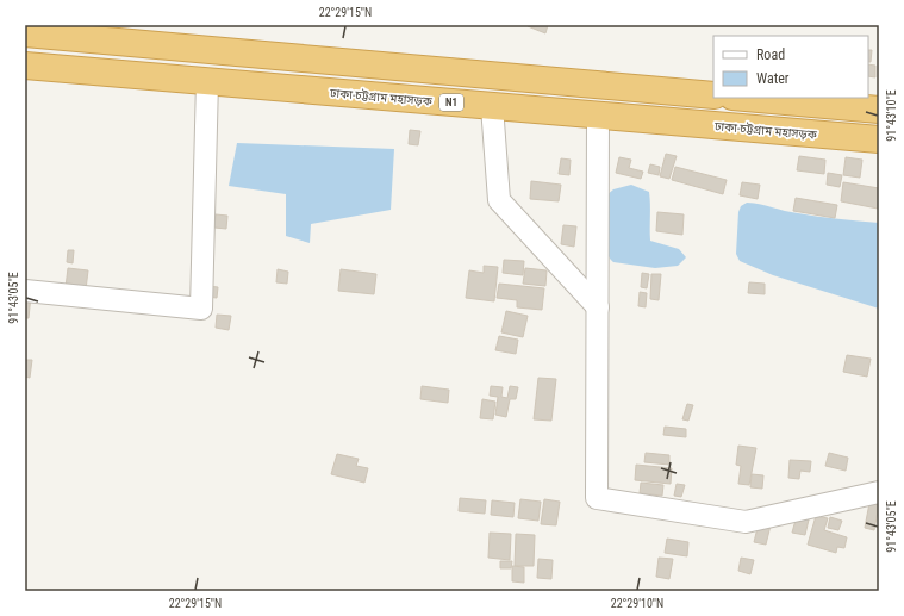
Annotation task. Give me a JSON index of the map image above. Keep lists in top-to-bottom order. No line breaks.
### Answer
{"streets":{"highway":["ঢাকা-চট্টগ্রাম মহাসড়ক","N1"]},"legend":["Road","Water"],"coordinates":["22°29'15\"N","91°43'10\"E","91°43'05\"E","22°29'10\"N"]}
